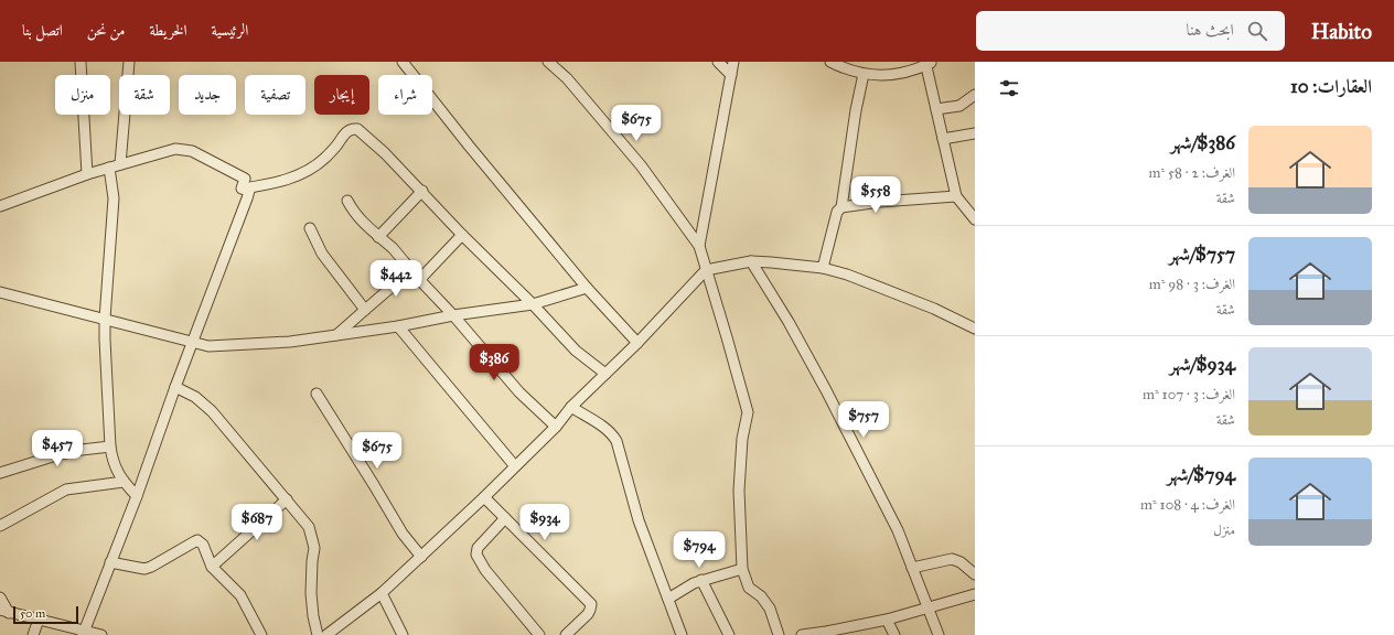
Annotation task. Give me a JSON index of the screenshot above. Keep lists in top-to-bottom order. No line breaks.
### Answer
{"scale_bar":"50 m","page":{"header":"Habito","search":"ابحث هنا","nav":["الرئيسية","الخريطة","من نحن","اتصل بنا"],"heading":"العقارات: 10","chip":["شراء","إيجار","تصفية","جديد","شقة","منزل"],"price":["$675","$558","$442","$386","$757","$457","$675","$687","$934","$794"],"list":[{"name":"$386/شهر","note":"الغرف: 2 · 58 m² · شقة"},{"name":"$757/شهر","note":"الغرف: 3 · 98 m² · شقة"},{"name":"$934/شهر","note":"الغرف: 3 · 107 m² · شقة"},{"name":"$794/شهر","note":"الغرف: 4 · 108 m² · منزل"}],"scale":"50 m"}}
